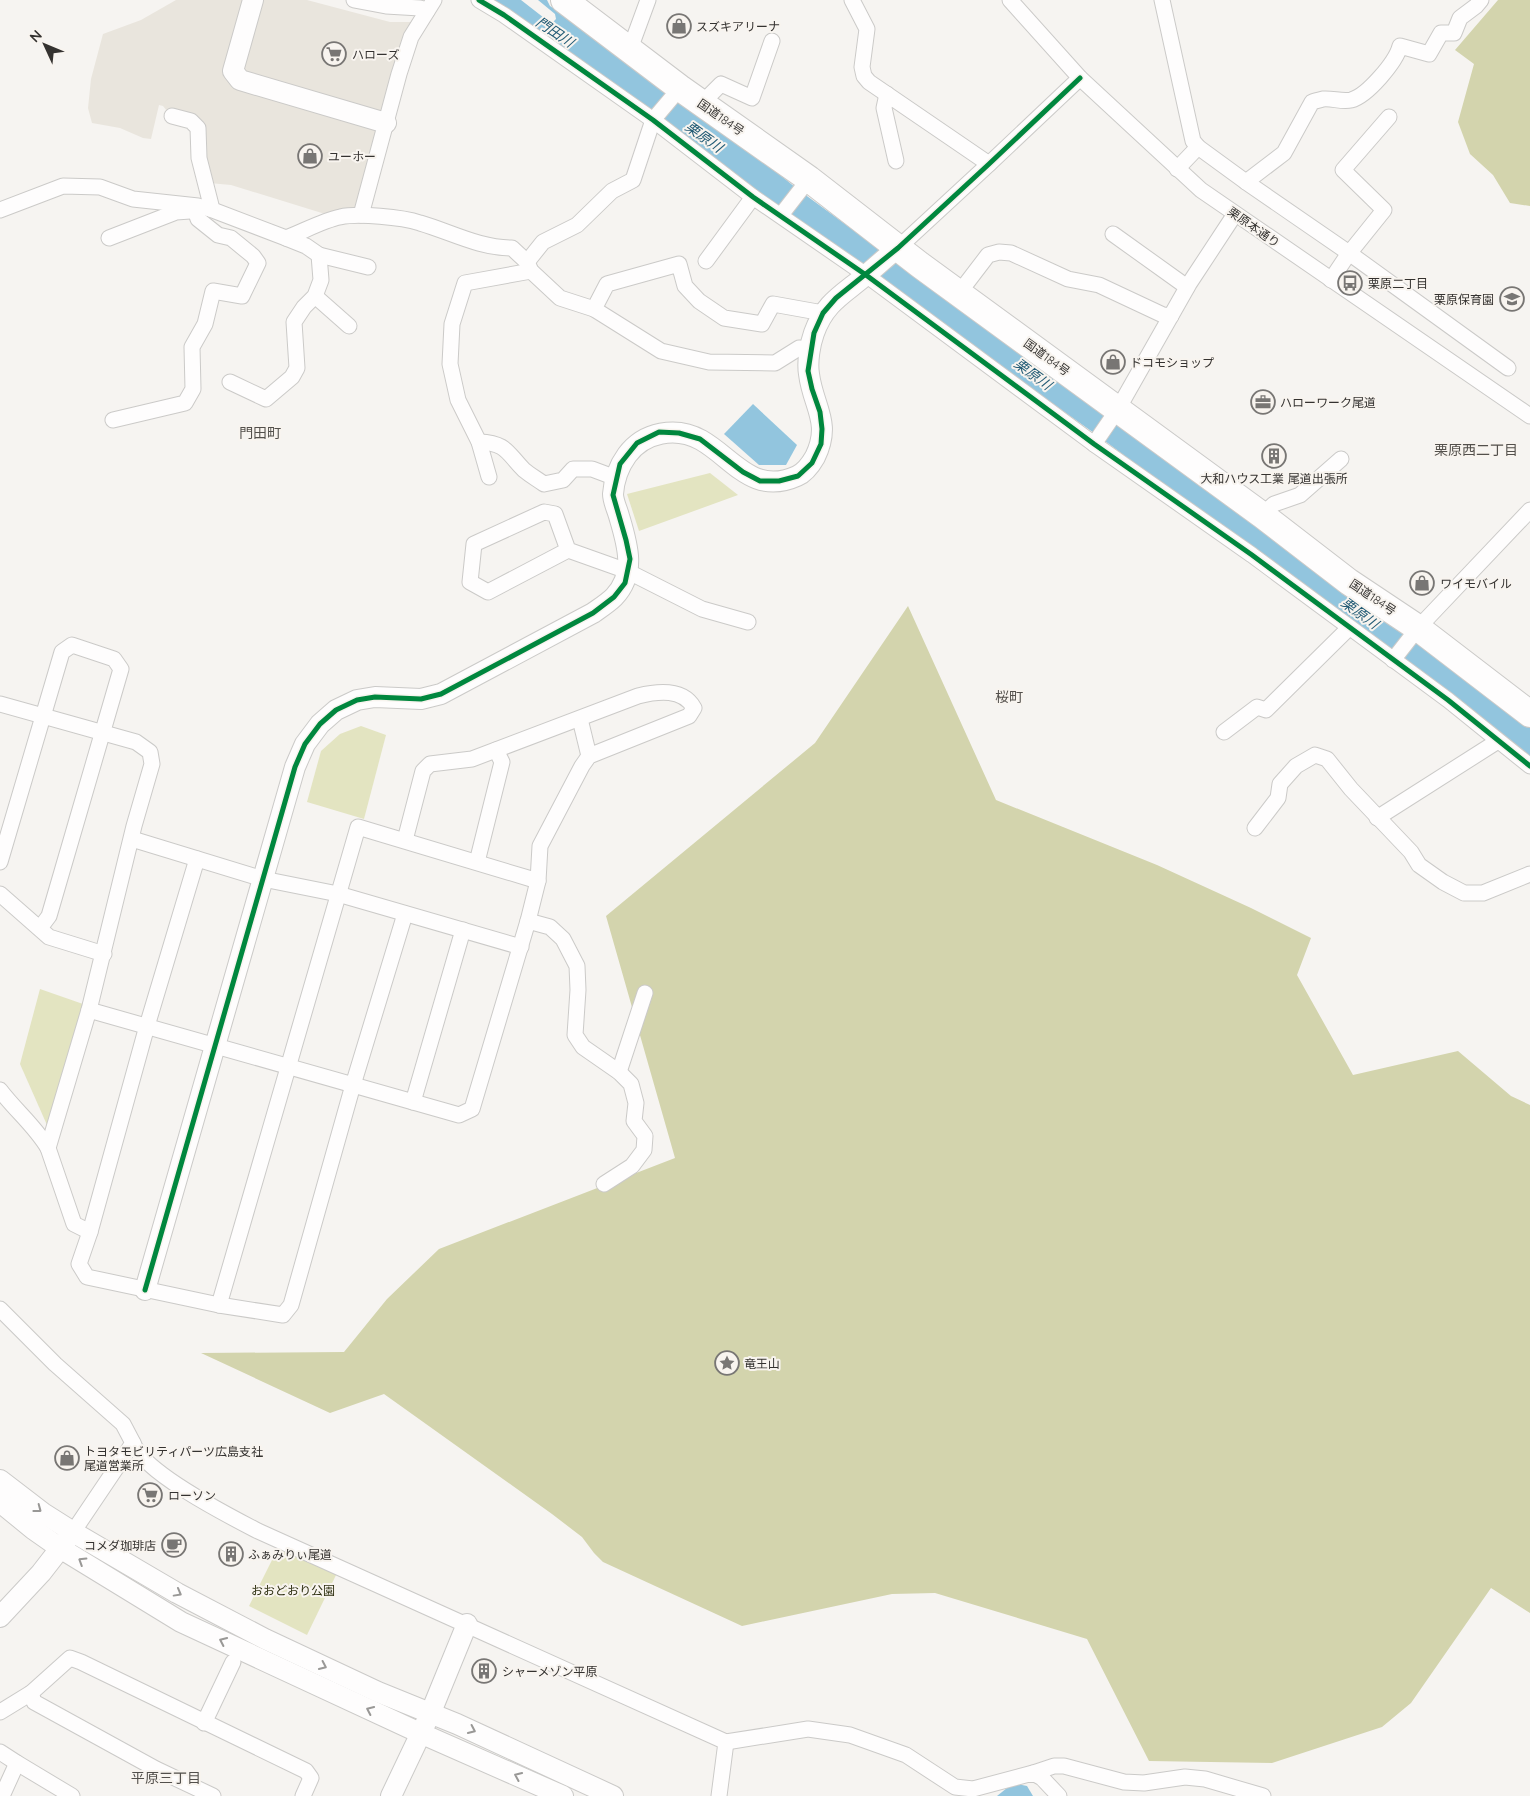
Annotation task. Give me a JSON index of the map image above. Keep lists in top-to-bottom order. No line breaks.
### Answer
{"streets":{"highway":["国道184号"],"street":["栗原本通り"]},"districts":["門田町","栗原西二丁目","桜町","平原三丁目"],"water":["門田川","栗原川"],"parks":["おおどおり公園"],"places":{"shop":["スズキアリーナ","ユーホー","ドコモショップ","ワイモバイル","トヨタモビリティパーツ広島支社 尾道営業所"],"supermarket":["ハローズ","ローソン"],"bus stop":["栗原二丁目"],"school or university":["栗原保育園"],"office":["ハローワーク尾道"],"building":["大和ハウス工業 尾道出張所","ふぁみりぃ尾道","シャーメゾン平原"],"place":["竜王山"],"cafe":["コメダ珈琲店"]},"north":"top left"}
